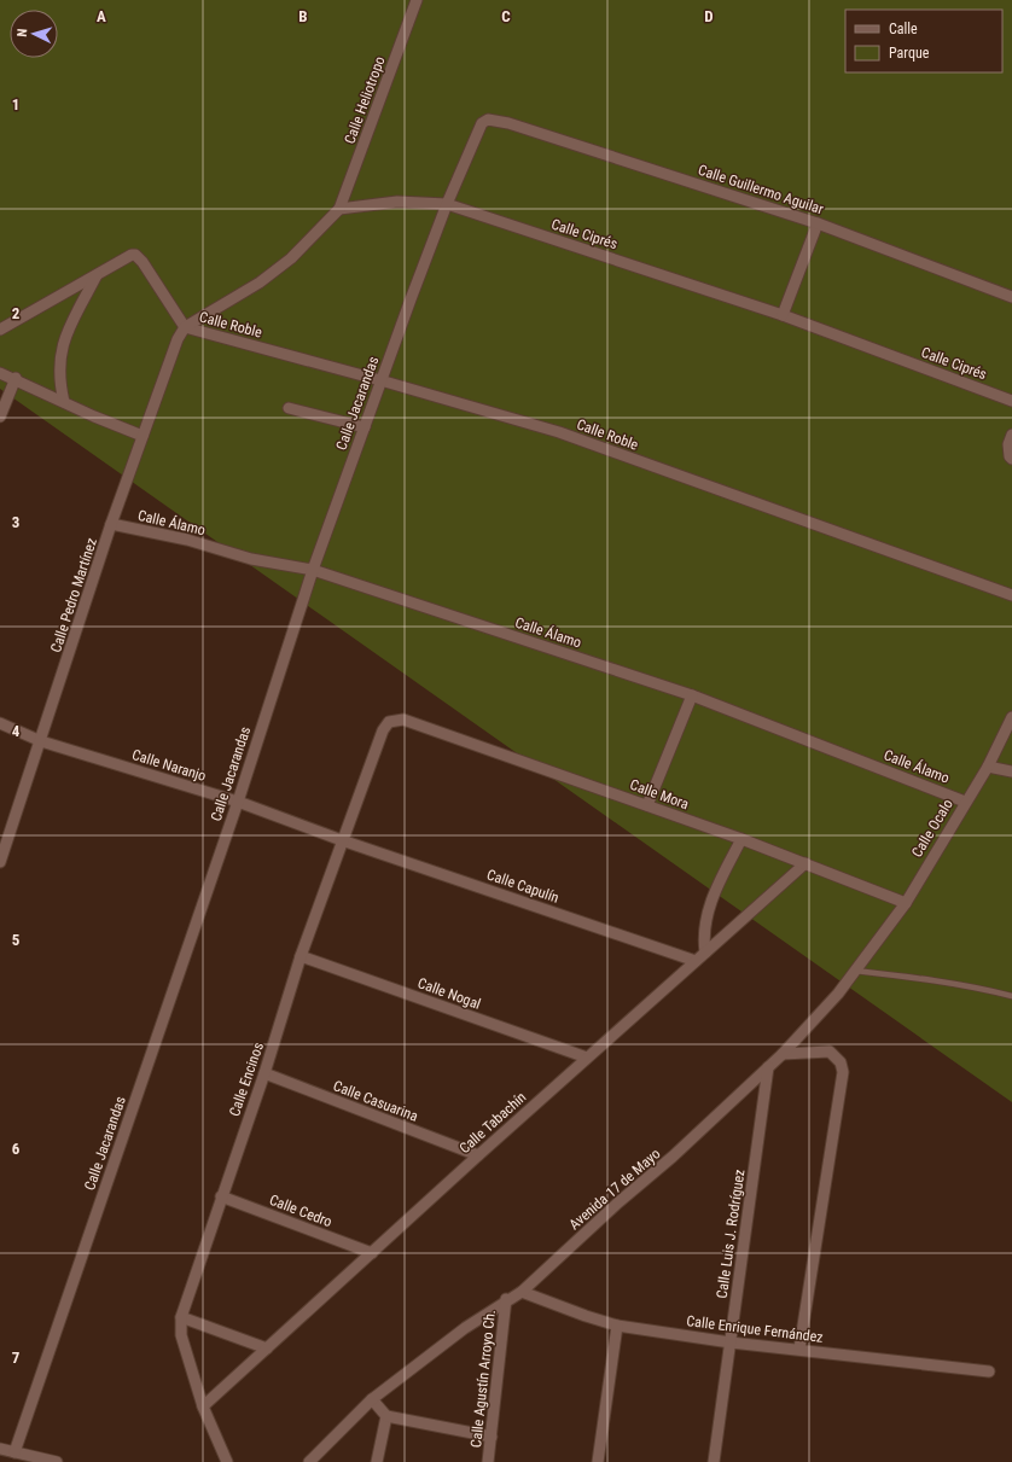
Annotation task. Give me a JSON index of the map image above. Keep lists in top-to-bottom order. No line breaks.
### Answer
{"streets":{"street":["Calle Heliotropo","Calle Guillermo Aguilar","Calle Ciprés","Calle Roble","Calle Jacarandas","Calle Álamo","Calle Pedro Martínez","Calle Naranjo","Calle Mora","Calle Ocalo","Calle Capulín","Calle Nogal","Calle Encinos","Calle Casuarina","Calle Tabachín","Avenida 17 de Mayo","Calle Cedro","Calle Luis J. Rodríguez","Calle Enrique Fernández","Calle Agustín Arroyo Ch."]},"crossings":[["Calle Heliotropo","Calle Ciprés"],["Calle Guillermo Aguilar","Calle Jacarandas"],["Calle Ciprés","Calle Jacarandas"],["Calle Roble","Calle Jacarandas"],["Calle Roble","Calle Pedro Martínez"],["Calle Jacarandas","Calle Álamo"],["Calle Jacarandas","Calle Naranjo"],["Calle Álamo","Calle Pedro Martínez"],["Calle Álamo","Calle Ocalo"],["Calle Pedro Martínez","Calle Naranjo"],["Calle Naranjo","Calle Capulín"],["Calle Naranjo","Calle Encinos"],["Calle Mora","Calle Ocalo"],["Calle Mora","Calle Encinos"],["Calle Mora","Calle Tabachín"],["Calle Mora","Avenida 17 de Mayo"],["Calle Ocalo","Avenida 17 de Mayo"],["Calle Capulín","Calle Encinos"],["Calle Capulín","Calle Tabachín"],["Calle Nogal","Calle Encinos"],["Calle Nogal","Calle Tabachín"],["Calle Encinos","Calle Casuarina"],["Calle Encinos","Calle Tabachín"],["Calle Encinos","Calle Cedro"],["Calle Casuarina","Calle Tabachín"],["Calle Tabachín","Calle Cedro"],["Avenida 17 de Mayo","Calle Luis J. Rodríguez"],["Avenida 17 de Mayo","Calle Enrique Fernández"],["Avenida 17 de Mayo","Calle Agustín Arroyo Ch."],["Calle Luis J. Rodríguez","Calle Enrique Fernández"]],"legend":["Calle","Parque"],"north":"left","grid":{"columns":["A","B","C","D"],"rows":["1","2","3","4","5","6","7"]}}
